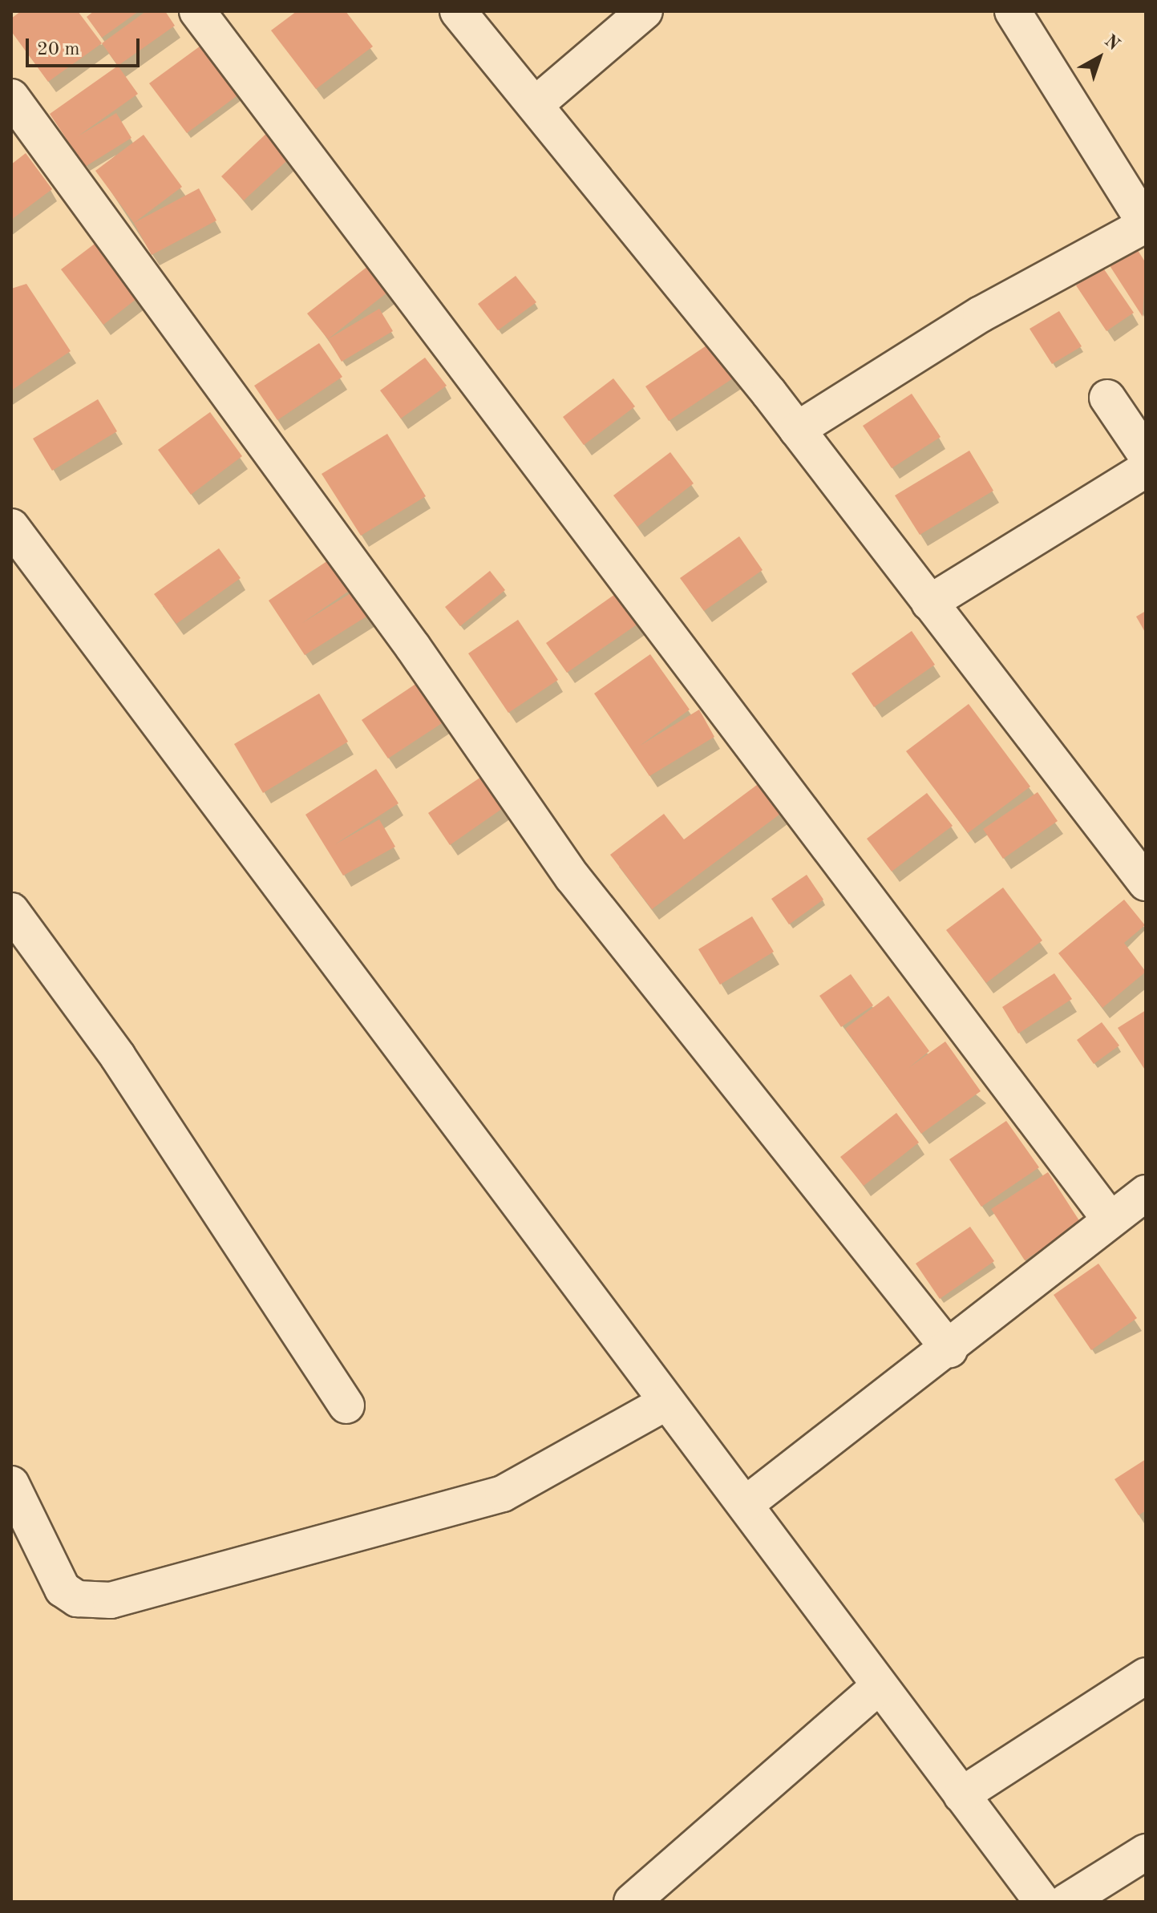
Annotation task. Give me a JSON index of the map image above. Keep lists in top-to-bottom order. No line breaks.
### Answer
{"scale_bar":"20 m","north":"top right"}
